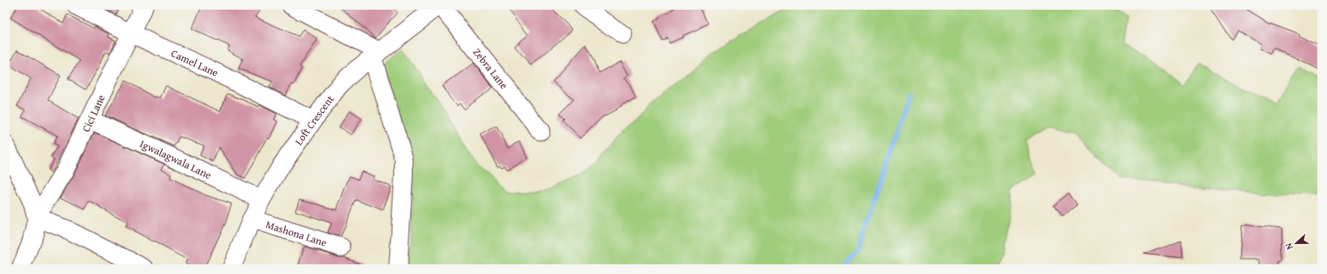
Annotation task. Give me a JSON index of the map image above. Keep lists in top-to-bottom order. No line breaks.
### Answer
{"streets":{"street":["Camel Lane","Zebra Lane","Cici Lane","Loft Crescent","Igwalagwala Lane","Mashona Lane"]},"crossings":[["Camel Lane","Cici Lane"],["Camel Lane","Loft Crescent"],["Zebra Lane","Loft Crescent"],["Cici Lane","Igwalagwala Lane"],["Loft Crescent","Igwalagwala Lane"],["Loft Crescent","Mashona Lane"]],"north":"left"}
